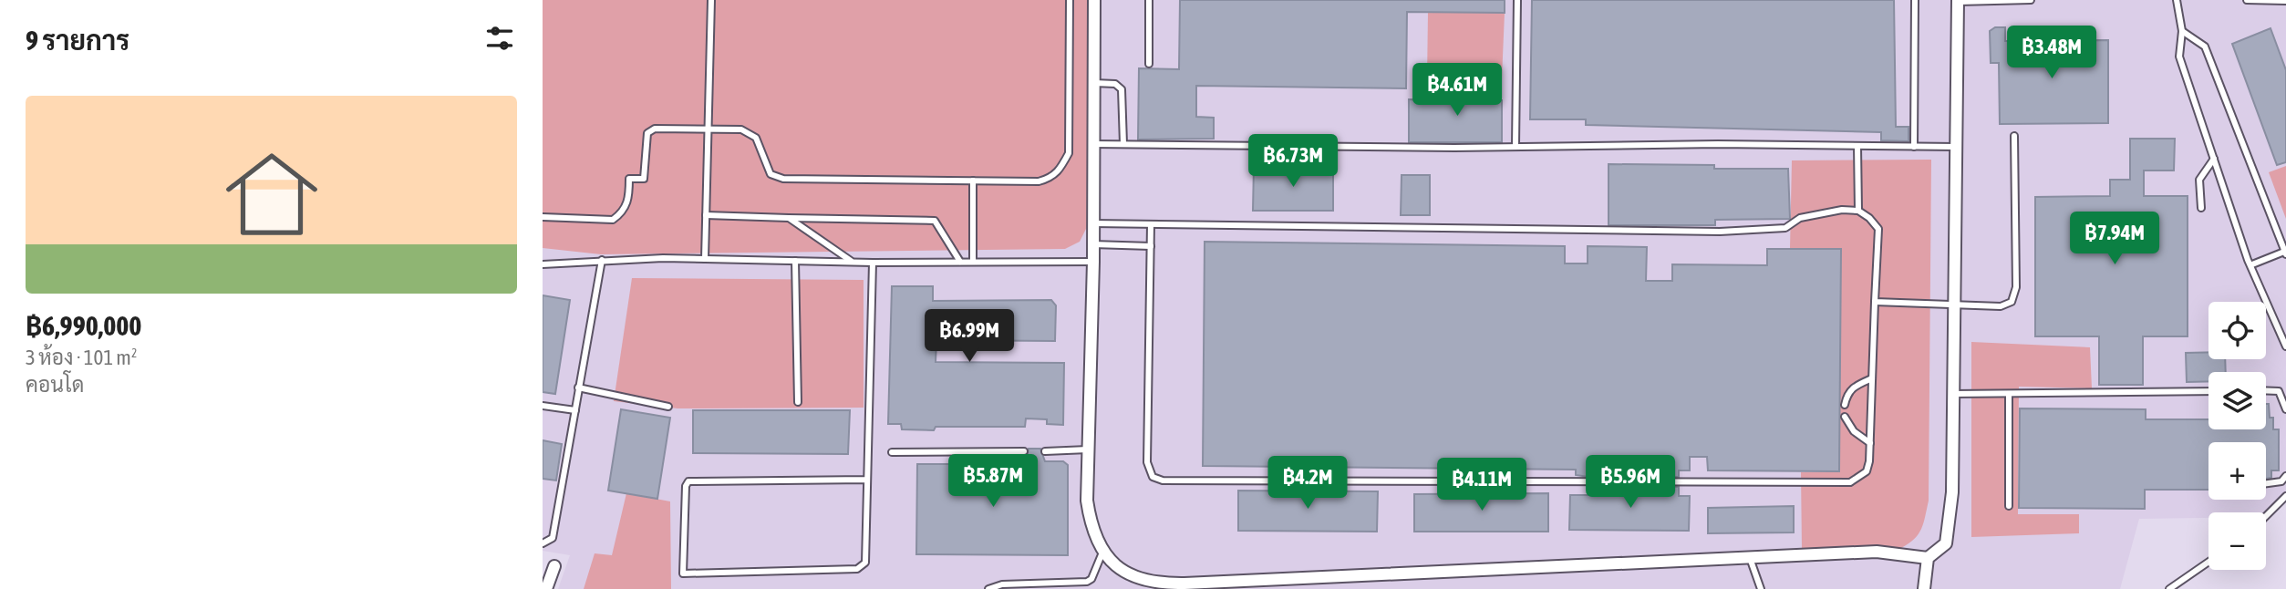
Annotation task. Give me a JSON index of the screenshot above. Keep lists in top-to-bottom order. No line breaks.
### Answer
{"page":{"heading":"9 รายการ","price":["฿3.48M","฿4.61M","฿6.73M","฿7.94M","฿6.99M","฿5.87M","฿5.96M","฿4.2M","฿4.11M"],"list":[{"name":"฿6,990,000","note":"3 ห้อง · 101 m² · คอนโด"}],"map_buttons":["+","−"]}}
